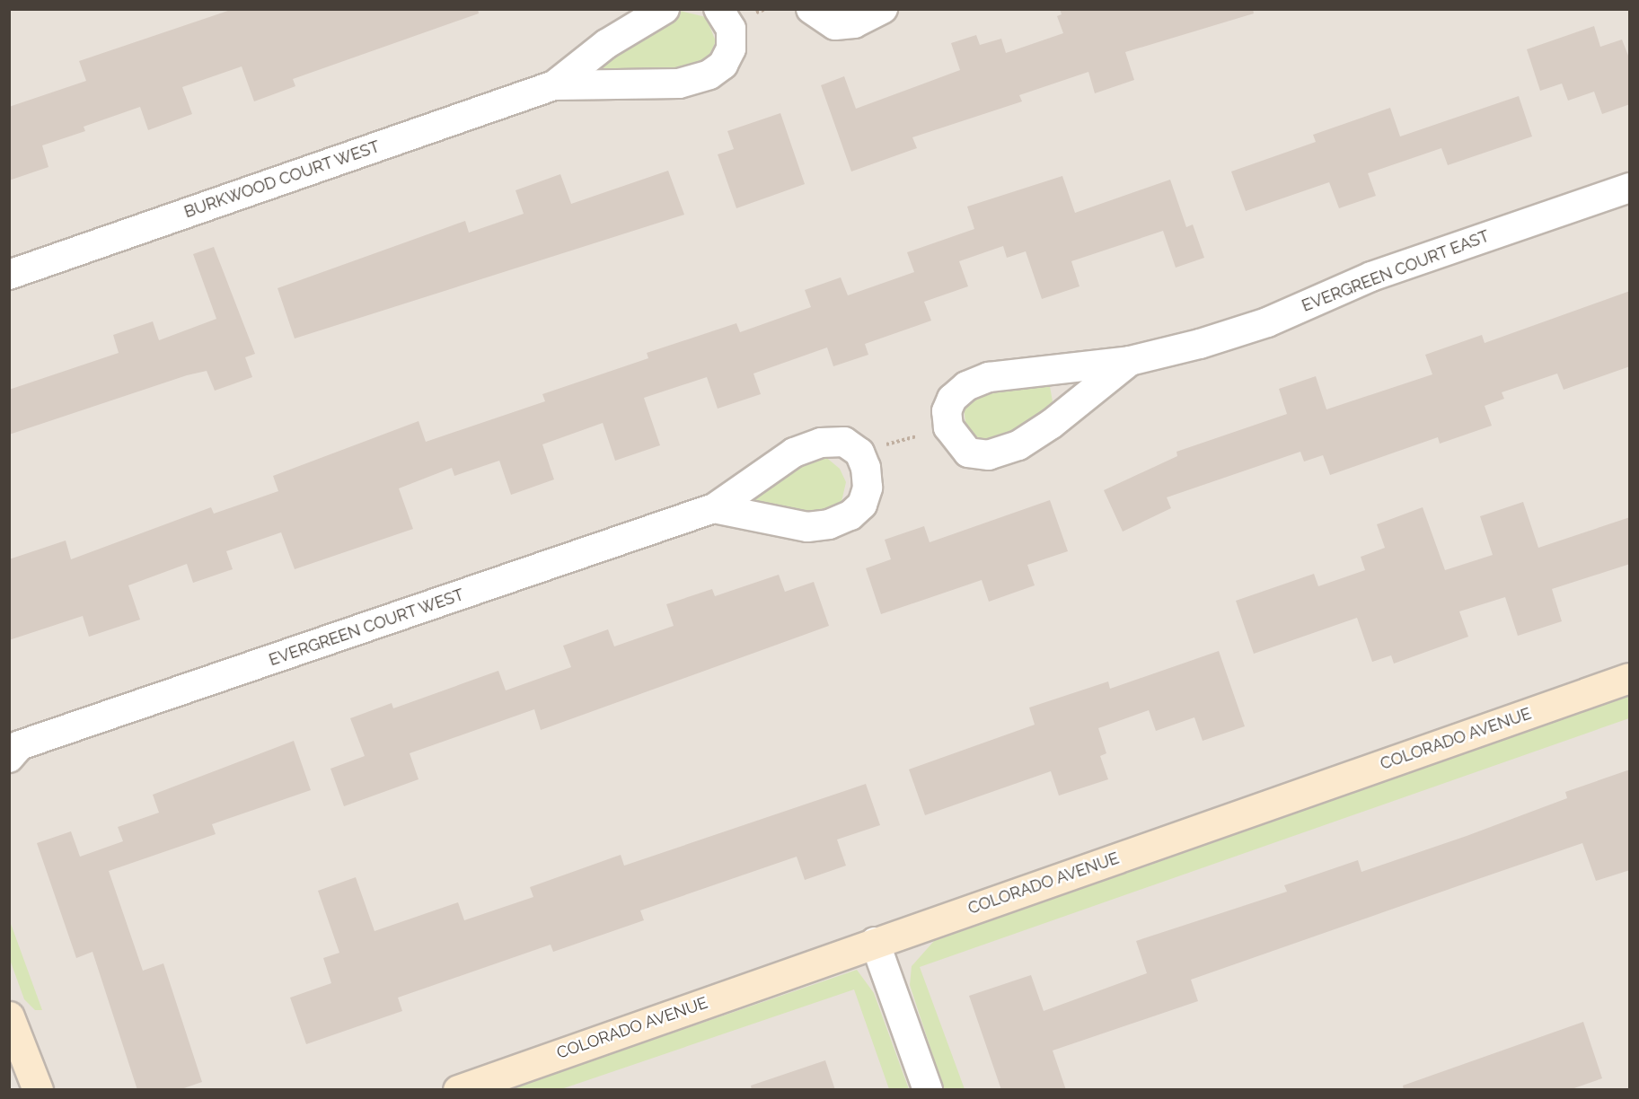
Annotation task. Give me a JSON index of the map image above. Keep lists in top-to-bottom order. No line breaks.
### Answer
{"streets":{"street":["BURKWOOD COURT WEST","EVERGREEN COURT EAST","EVERGREEN COURT WEST","COLORADO AVENUE"]}}
